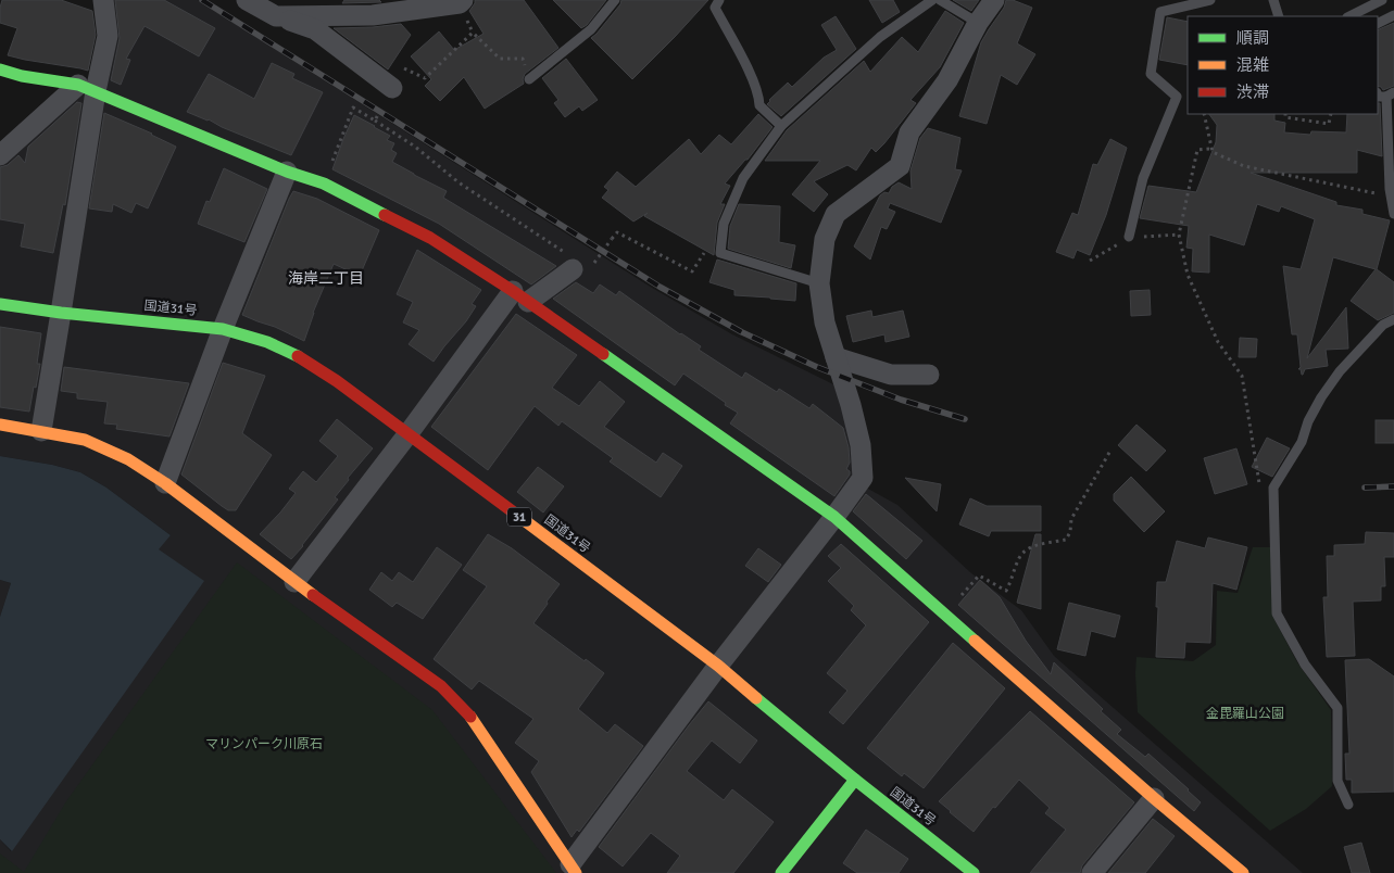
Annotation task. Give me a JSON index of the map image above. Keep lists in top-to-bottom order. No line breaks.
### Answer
{"streets":{"main road":["国道31号","31"]},"districts":["海岸二丁目"],"parks":["金毘羅山公園","マリンパーク川原石"],"legend":["順調","混雑","渋滞"]}
